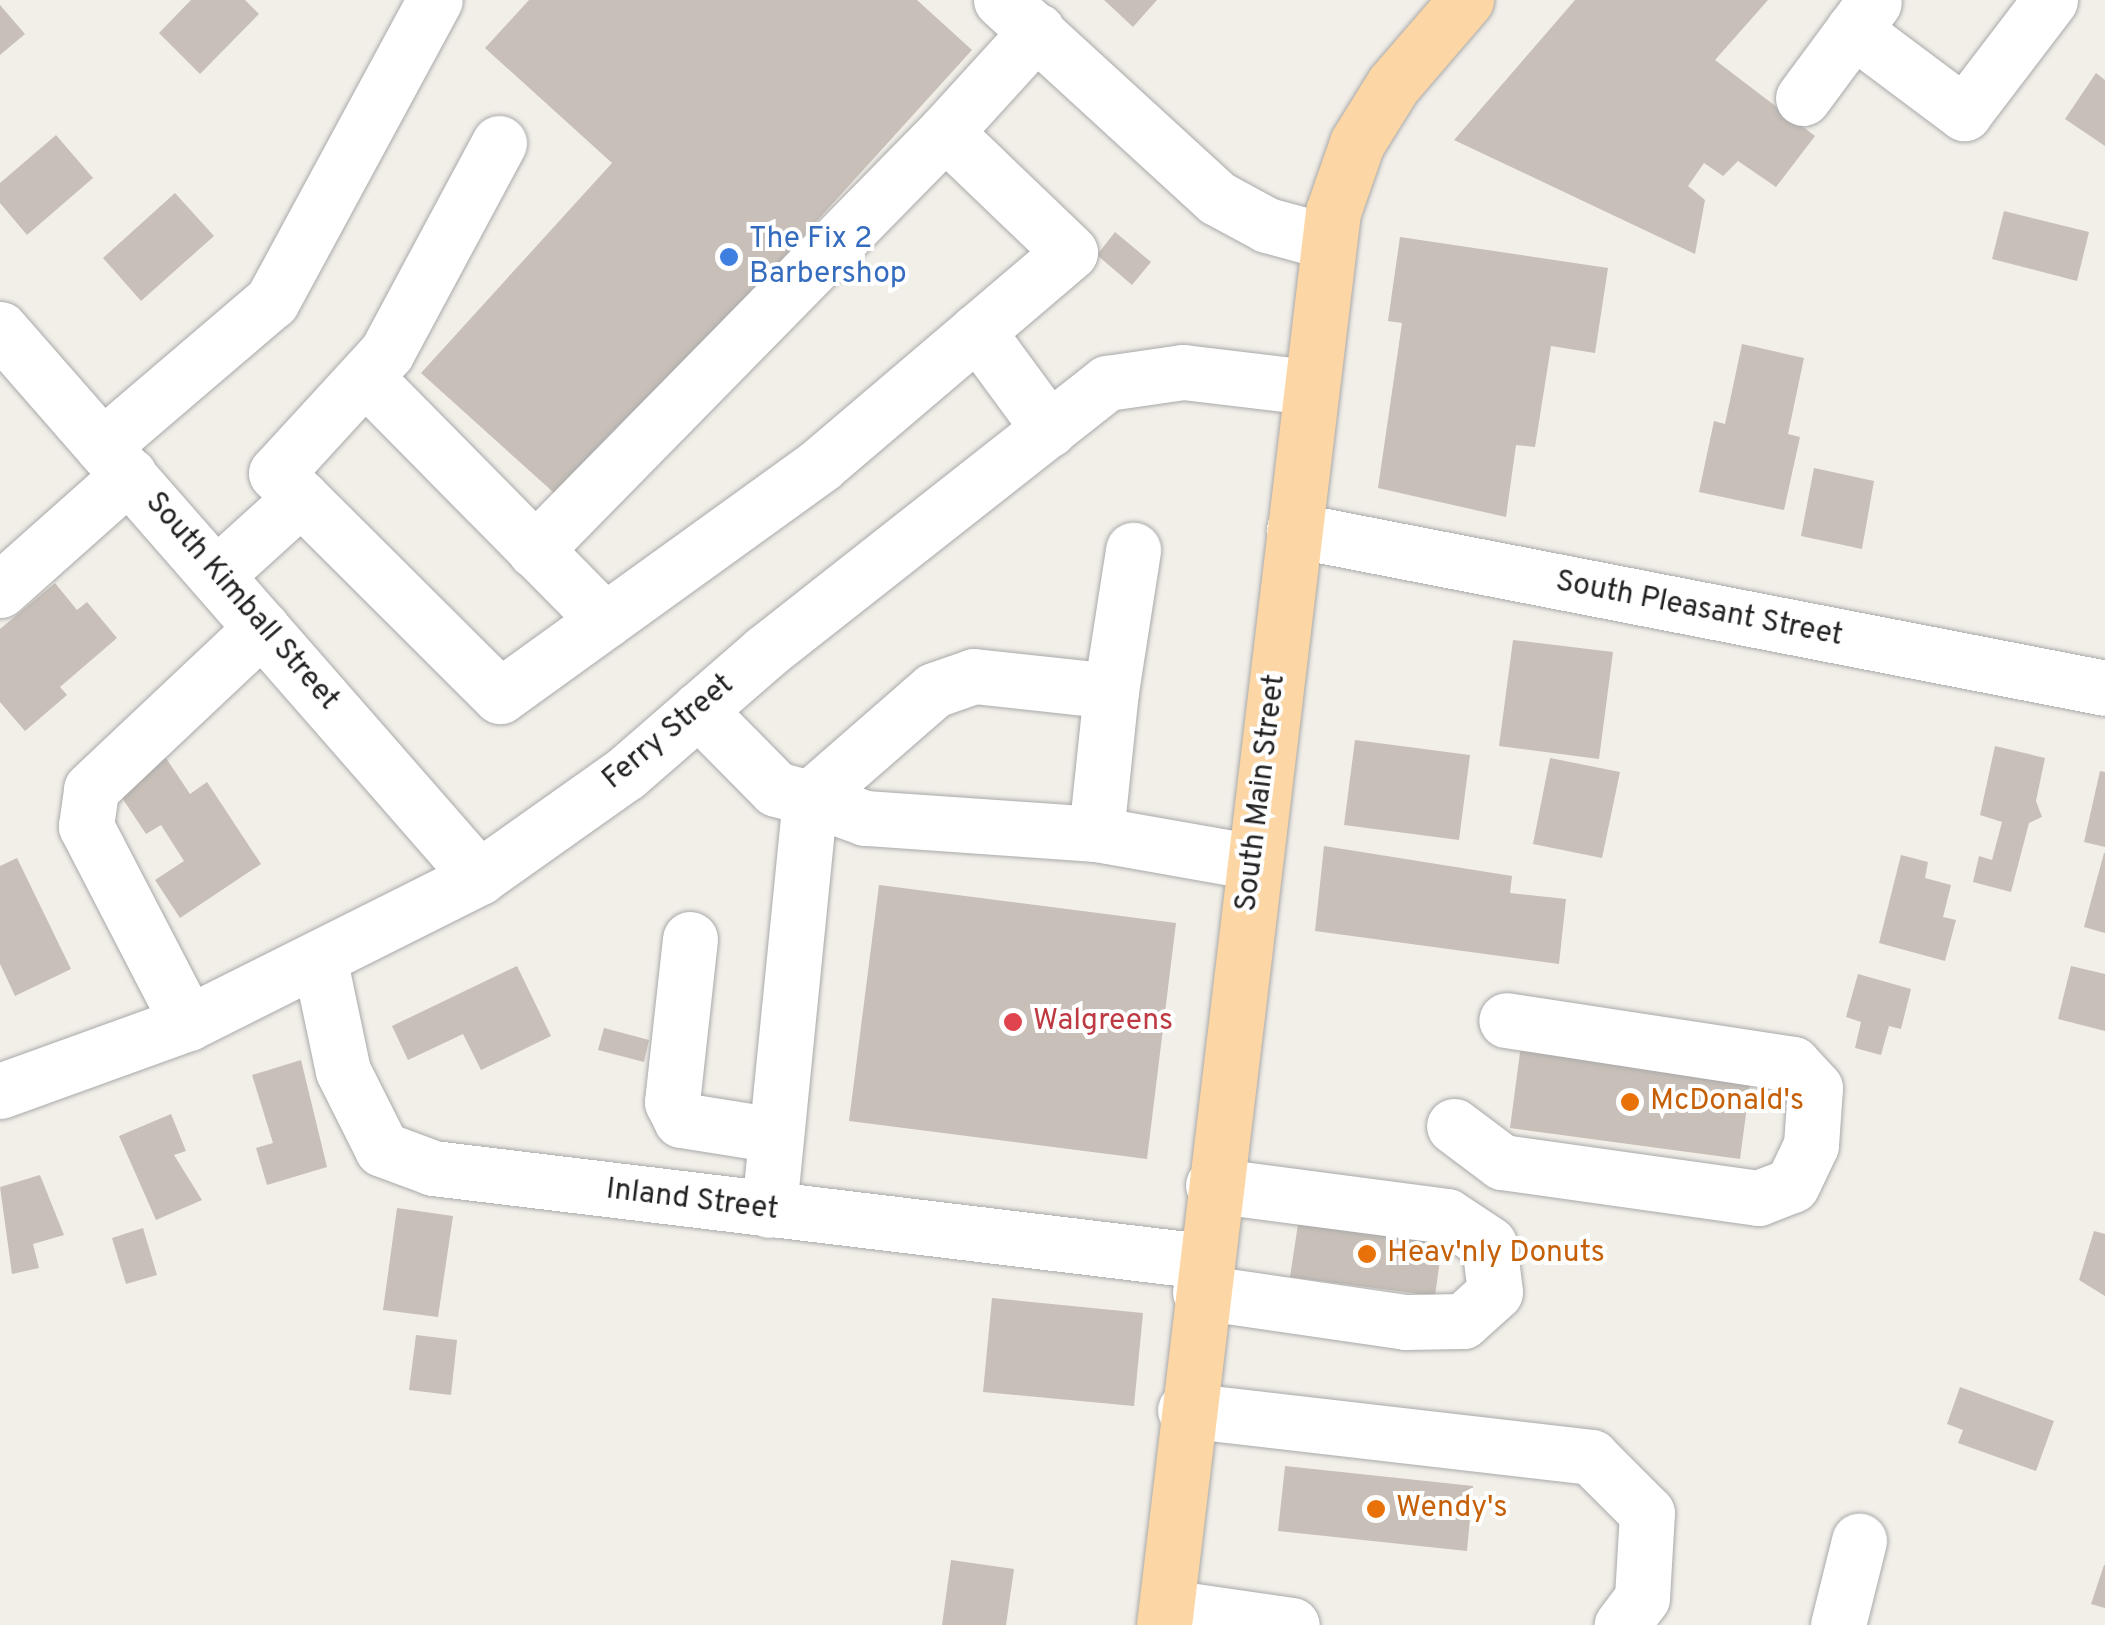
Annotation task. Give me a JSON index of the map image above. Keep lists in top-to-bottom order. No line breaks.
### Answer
{"streets":{"main road":["South Main Street"],"street":["South Kimball Street","South Pleasant Street","Ferry Street","Inland Street"]},"crossings":[["South Kimball Street","Ferry Street"],["South Pleasant Street","South Main Street"],["Ferry Street","South Main Street"],["Ferry Street","Inland Street"],["South Main Street","Inland Street"]],"places":["The Fix 2 Barbershop","Walgreens","McDonald's","Heav'nly Donuts","Wendy's"]}
